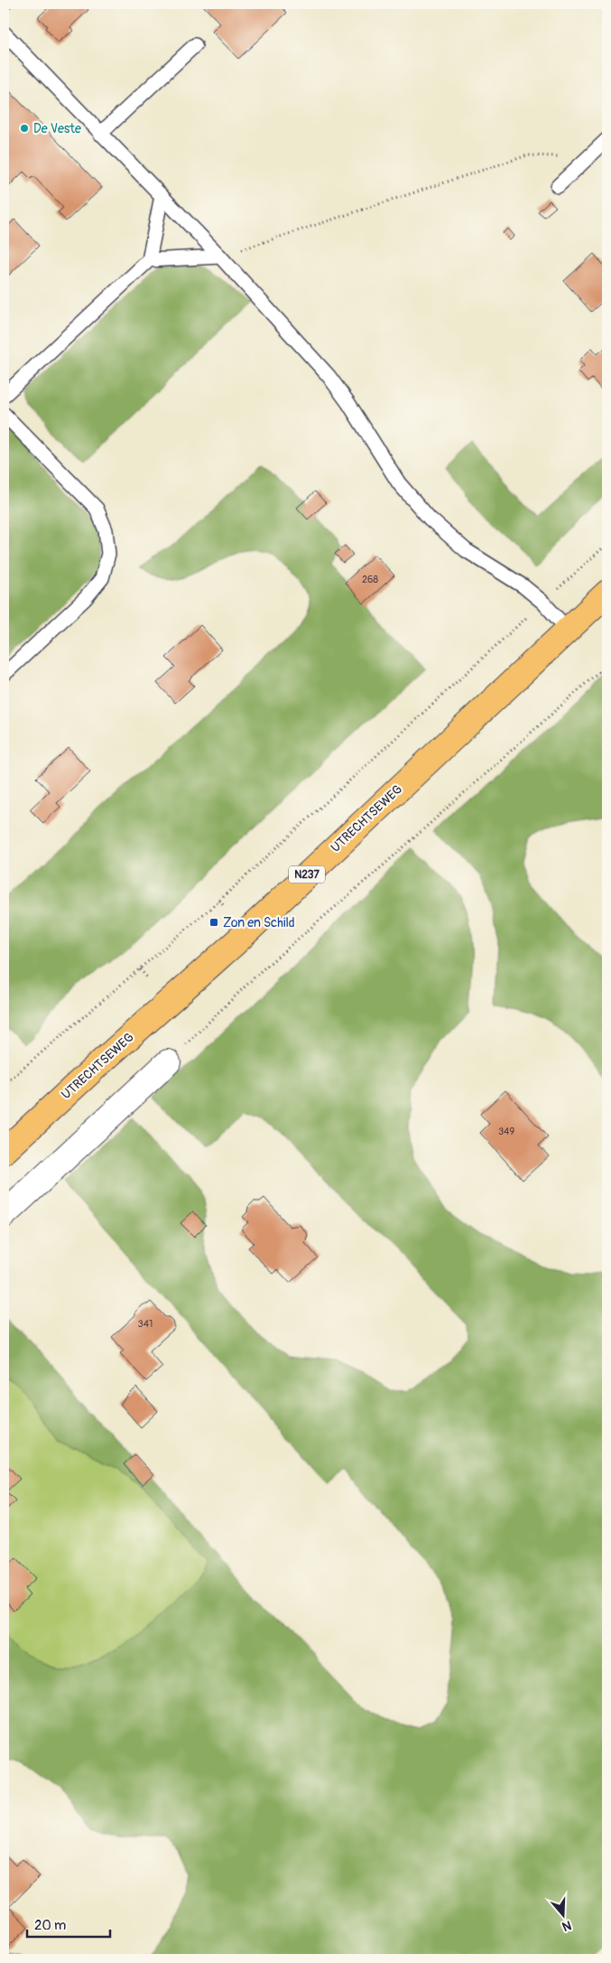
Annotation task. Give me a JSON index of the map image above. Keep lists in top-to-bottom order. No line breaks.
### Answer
{"streets":{"main road":["UTRECHTSEWEG","N237"]},"places":{"other":["De Veste"],"transit":["Zon en Schild"]},"house_numbers":["268","349","341"],"scale_bar":"20 m","north":"bottom"}
